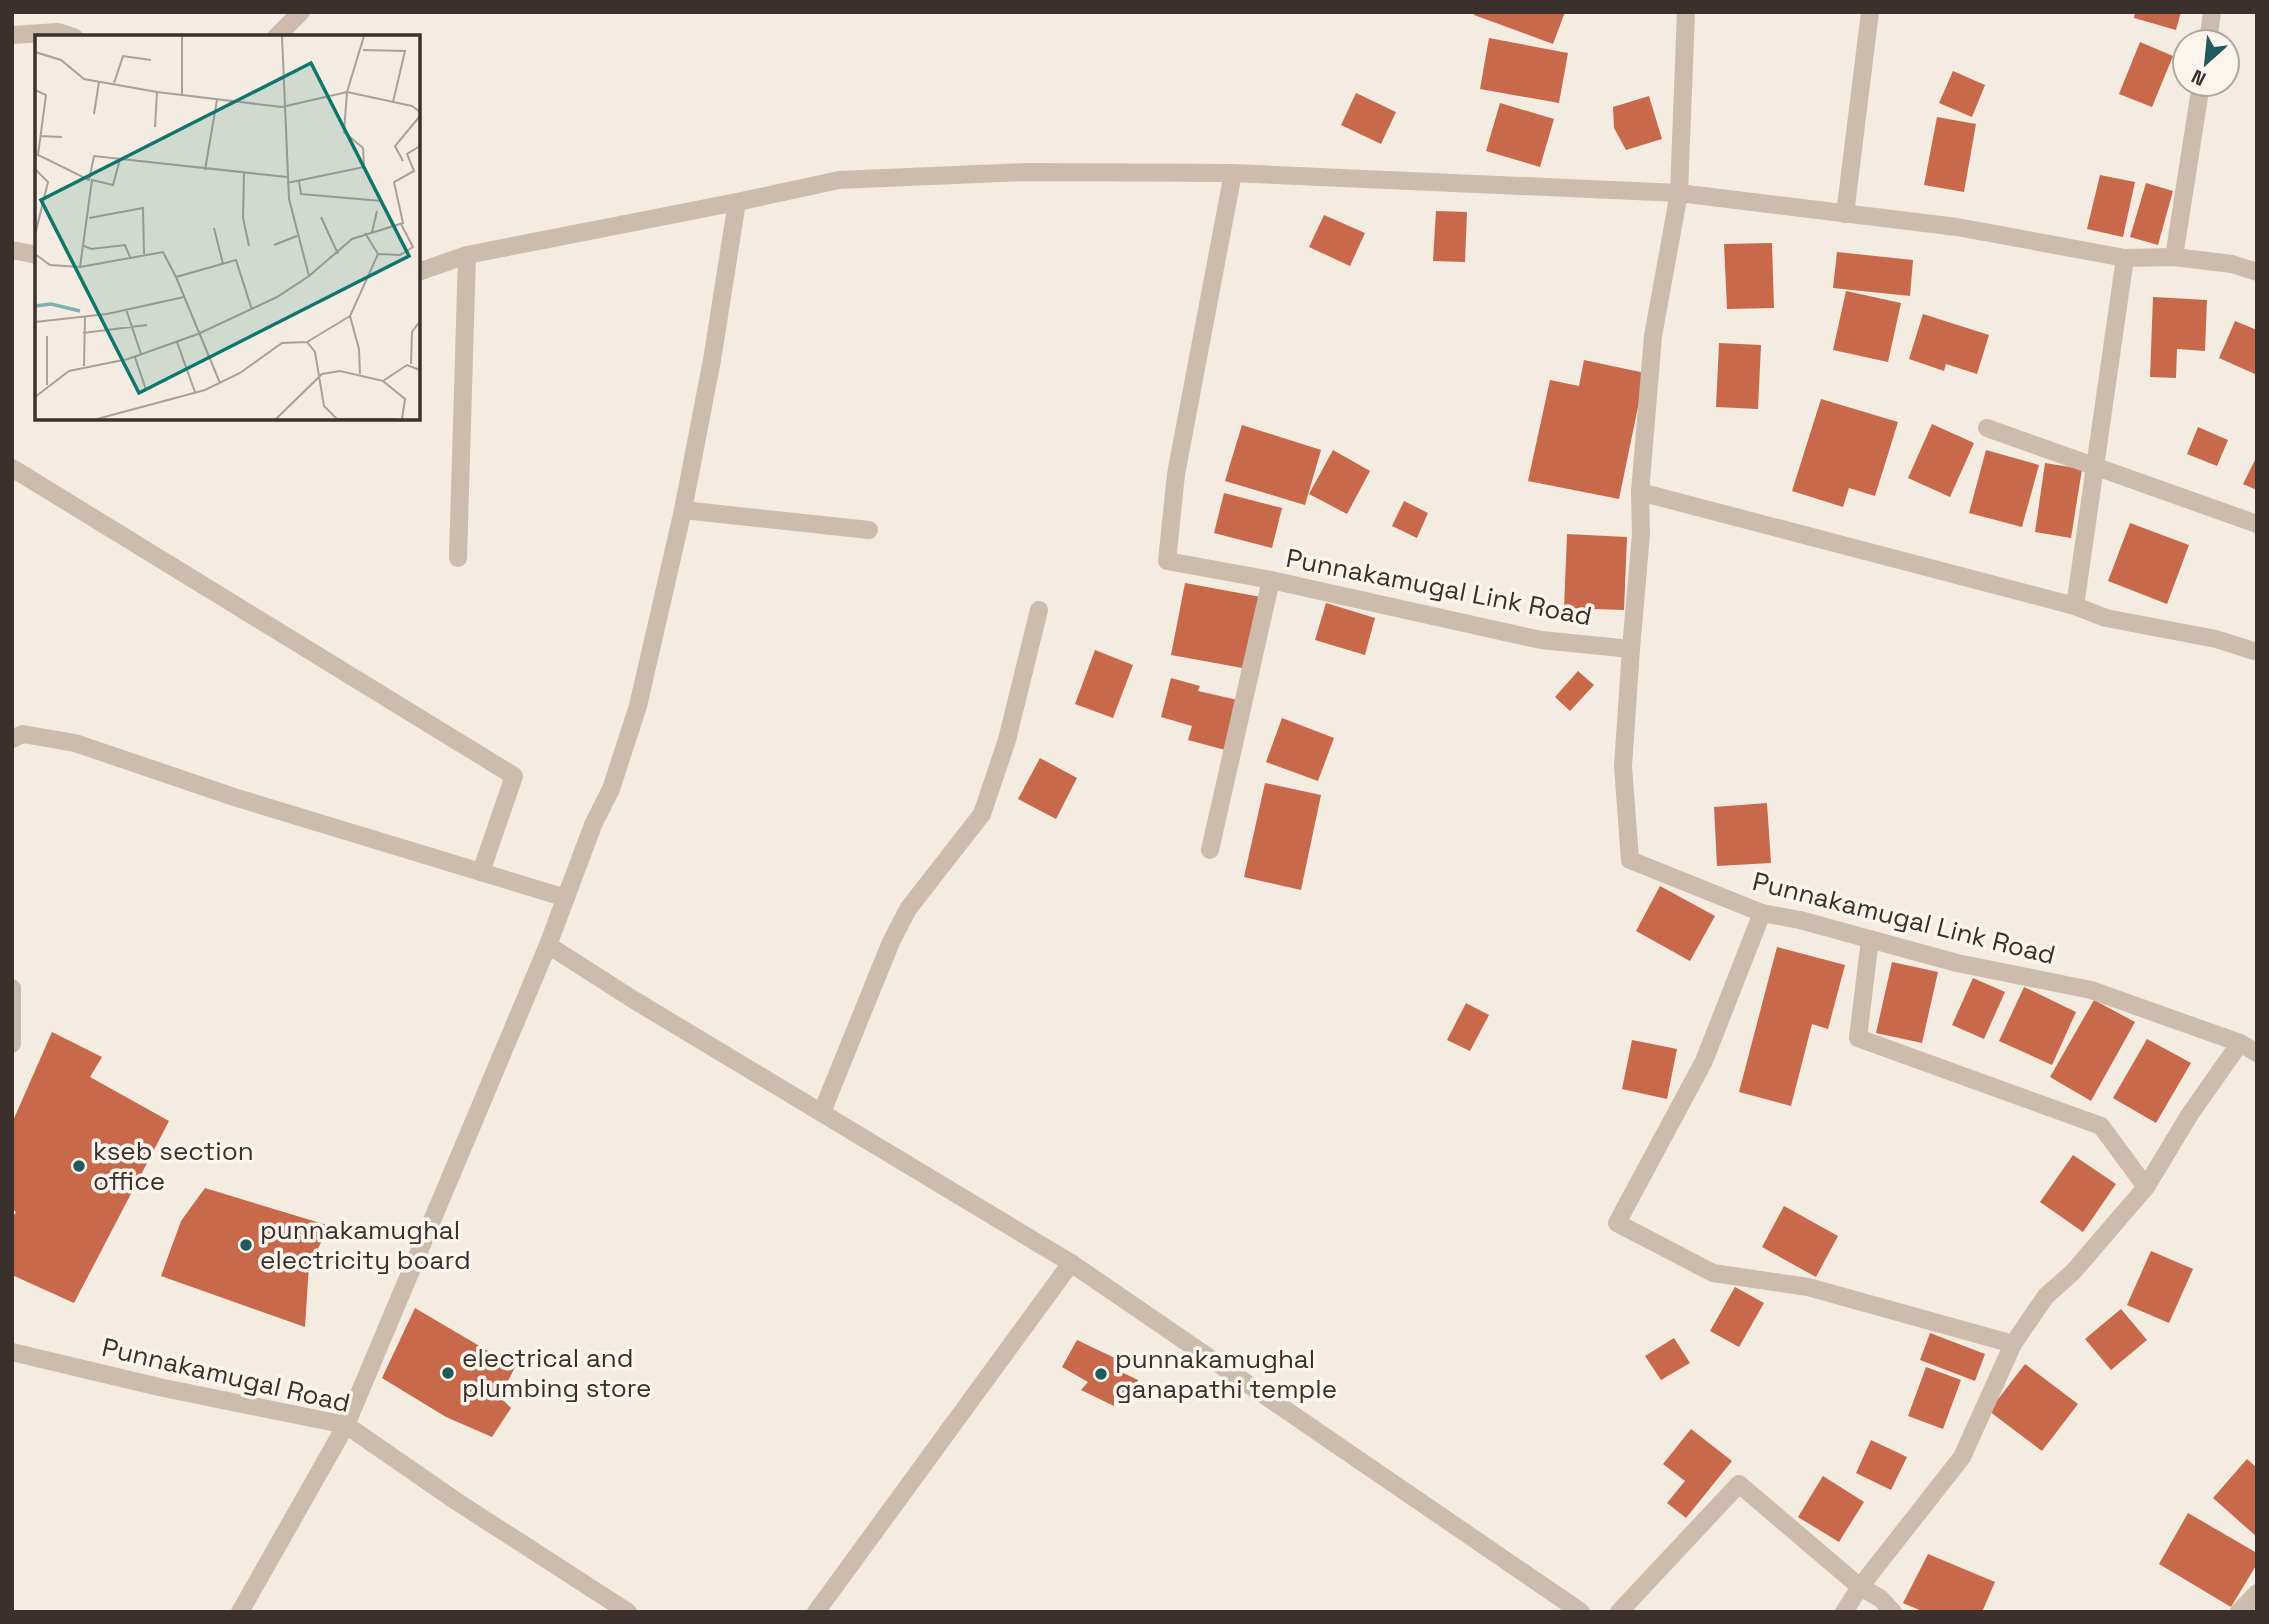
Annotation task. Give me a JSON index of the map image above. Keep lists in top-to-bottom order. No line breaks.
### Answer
{"streets":{"street":["Punnakamugal Link Road","Punnakamugal Road"]},"places":["kseb section office","punnakamughal electricity board","electrical and plumbing store","punnakamughal ganapathi temple"],"north":"bottom left"}
